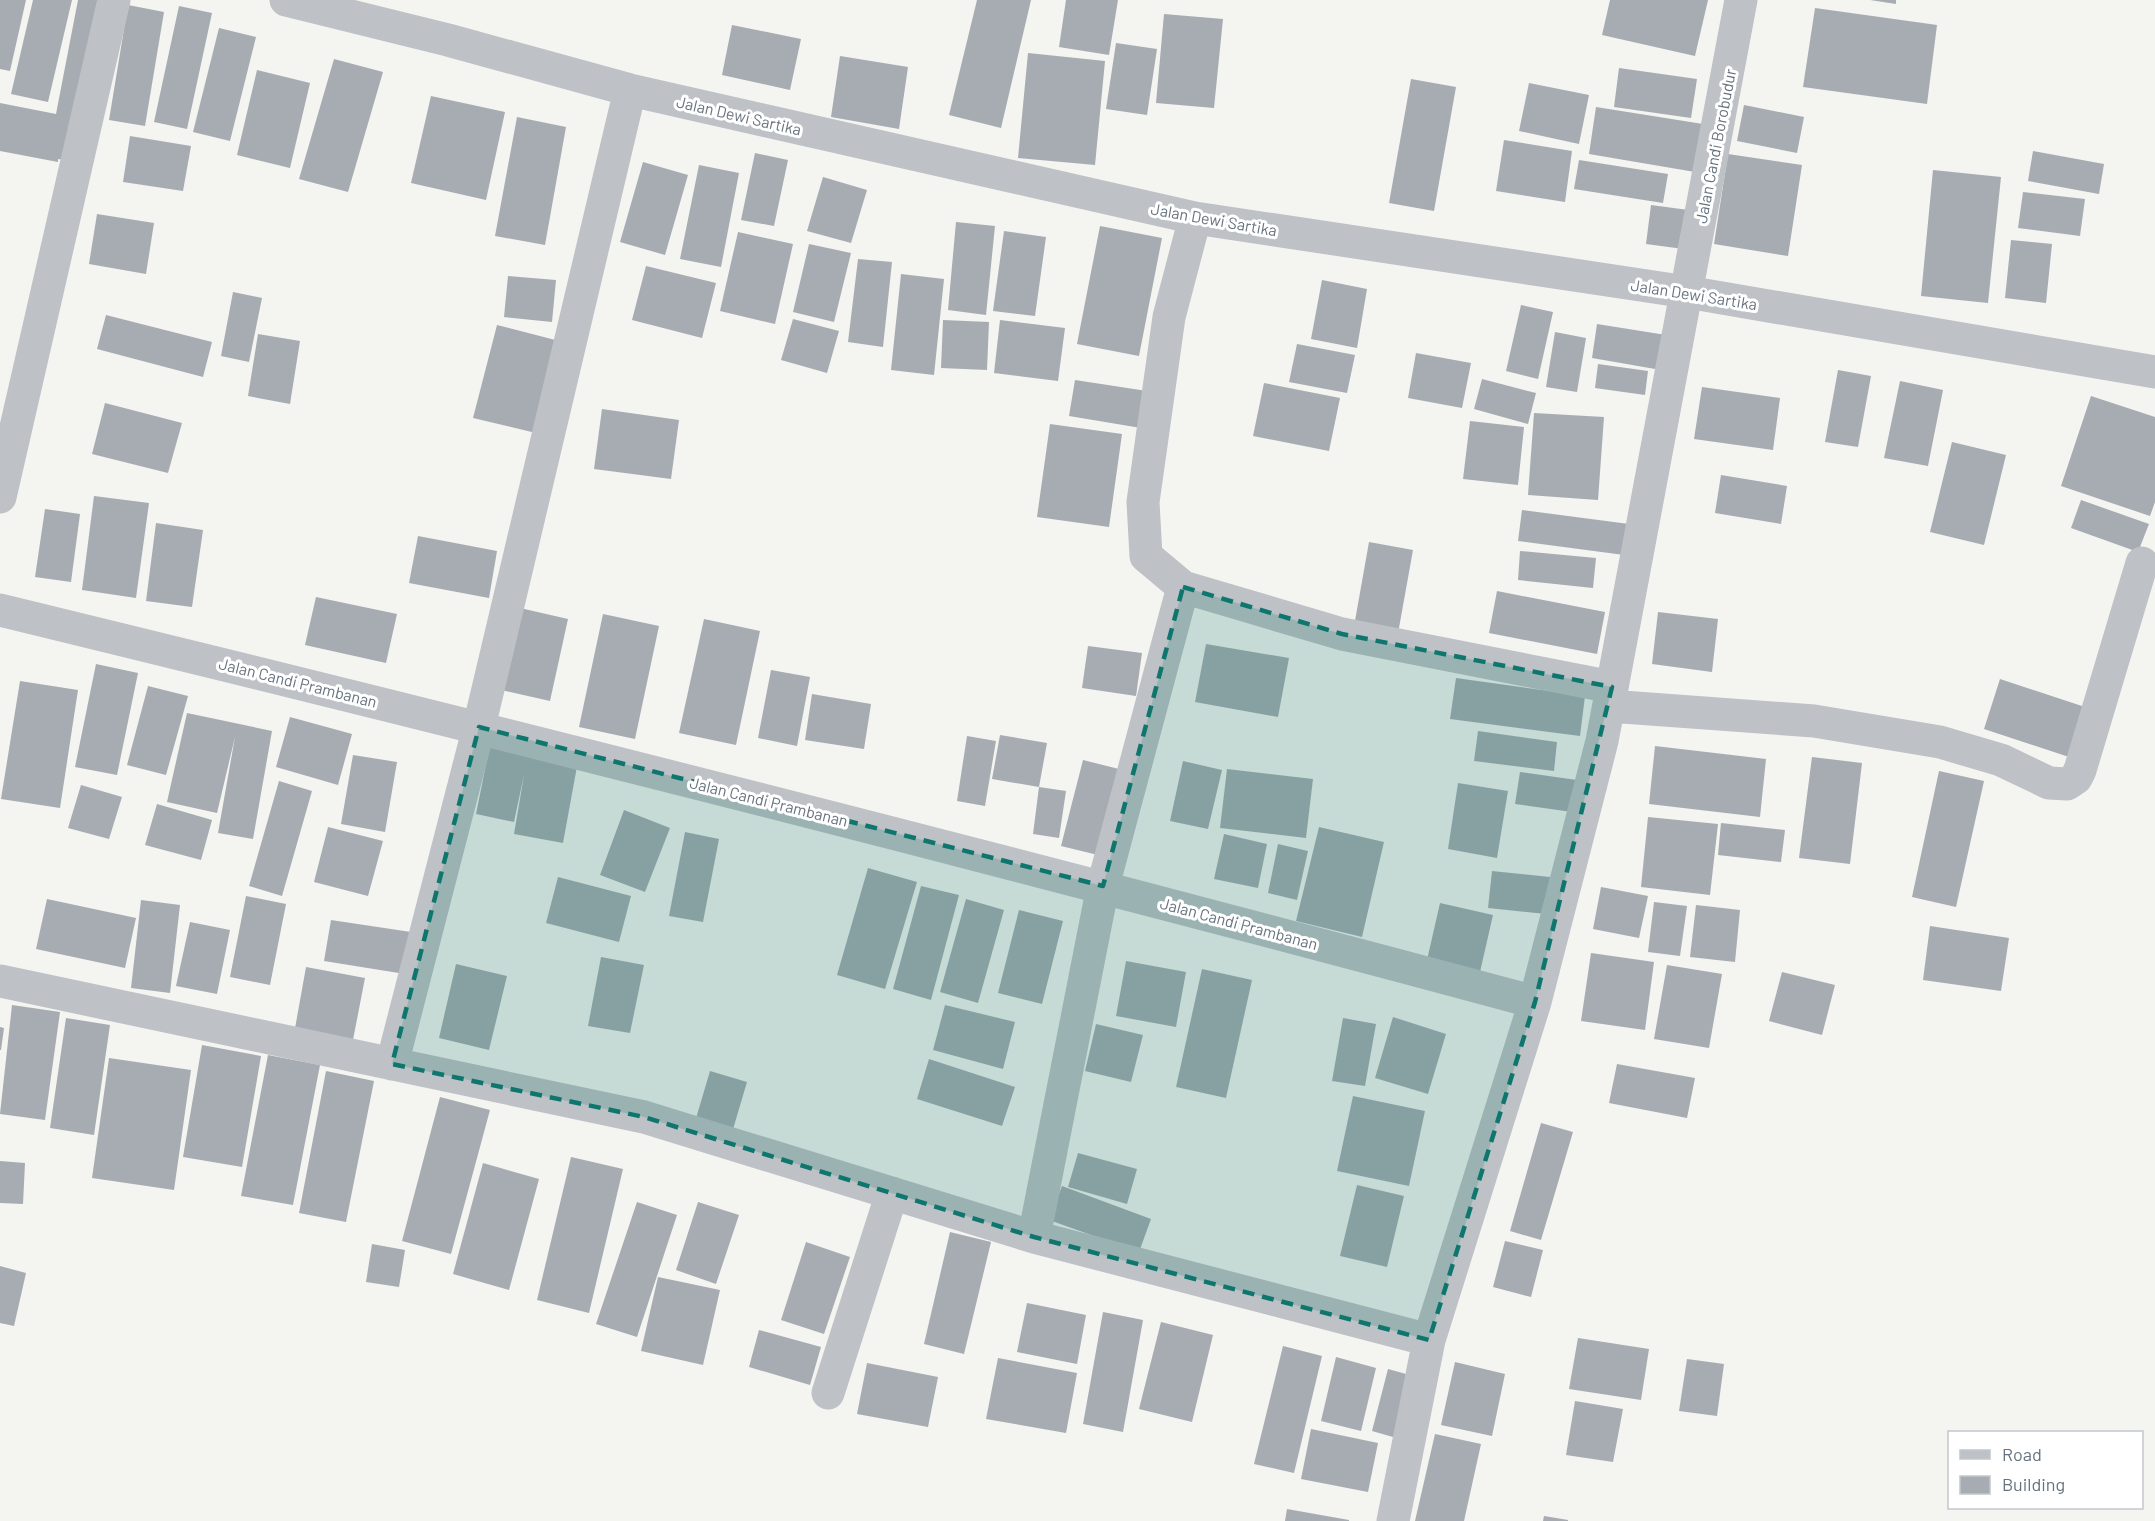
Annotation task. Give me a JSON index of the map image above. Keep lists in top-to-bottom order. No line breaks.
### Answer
{"streets":{"street":["Jalan Dewi Sartika","Jalan Candi Borobudur","Jalan Candi Prambanan"]},"crossings":[["Jalan Dewi Sartika","Jalan Candi Borobudur"],["Jalan Candi Borobudur","Jalan Candi Prambanan"]],"legend":["Road","Building"]}
